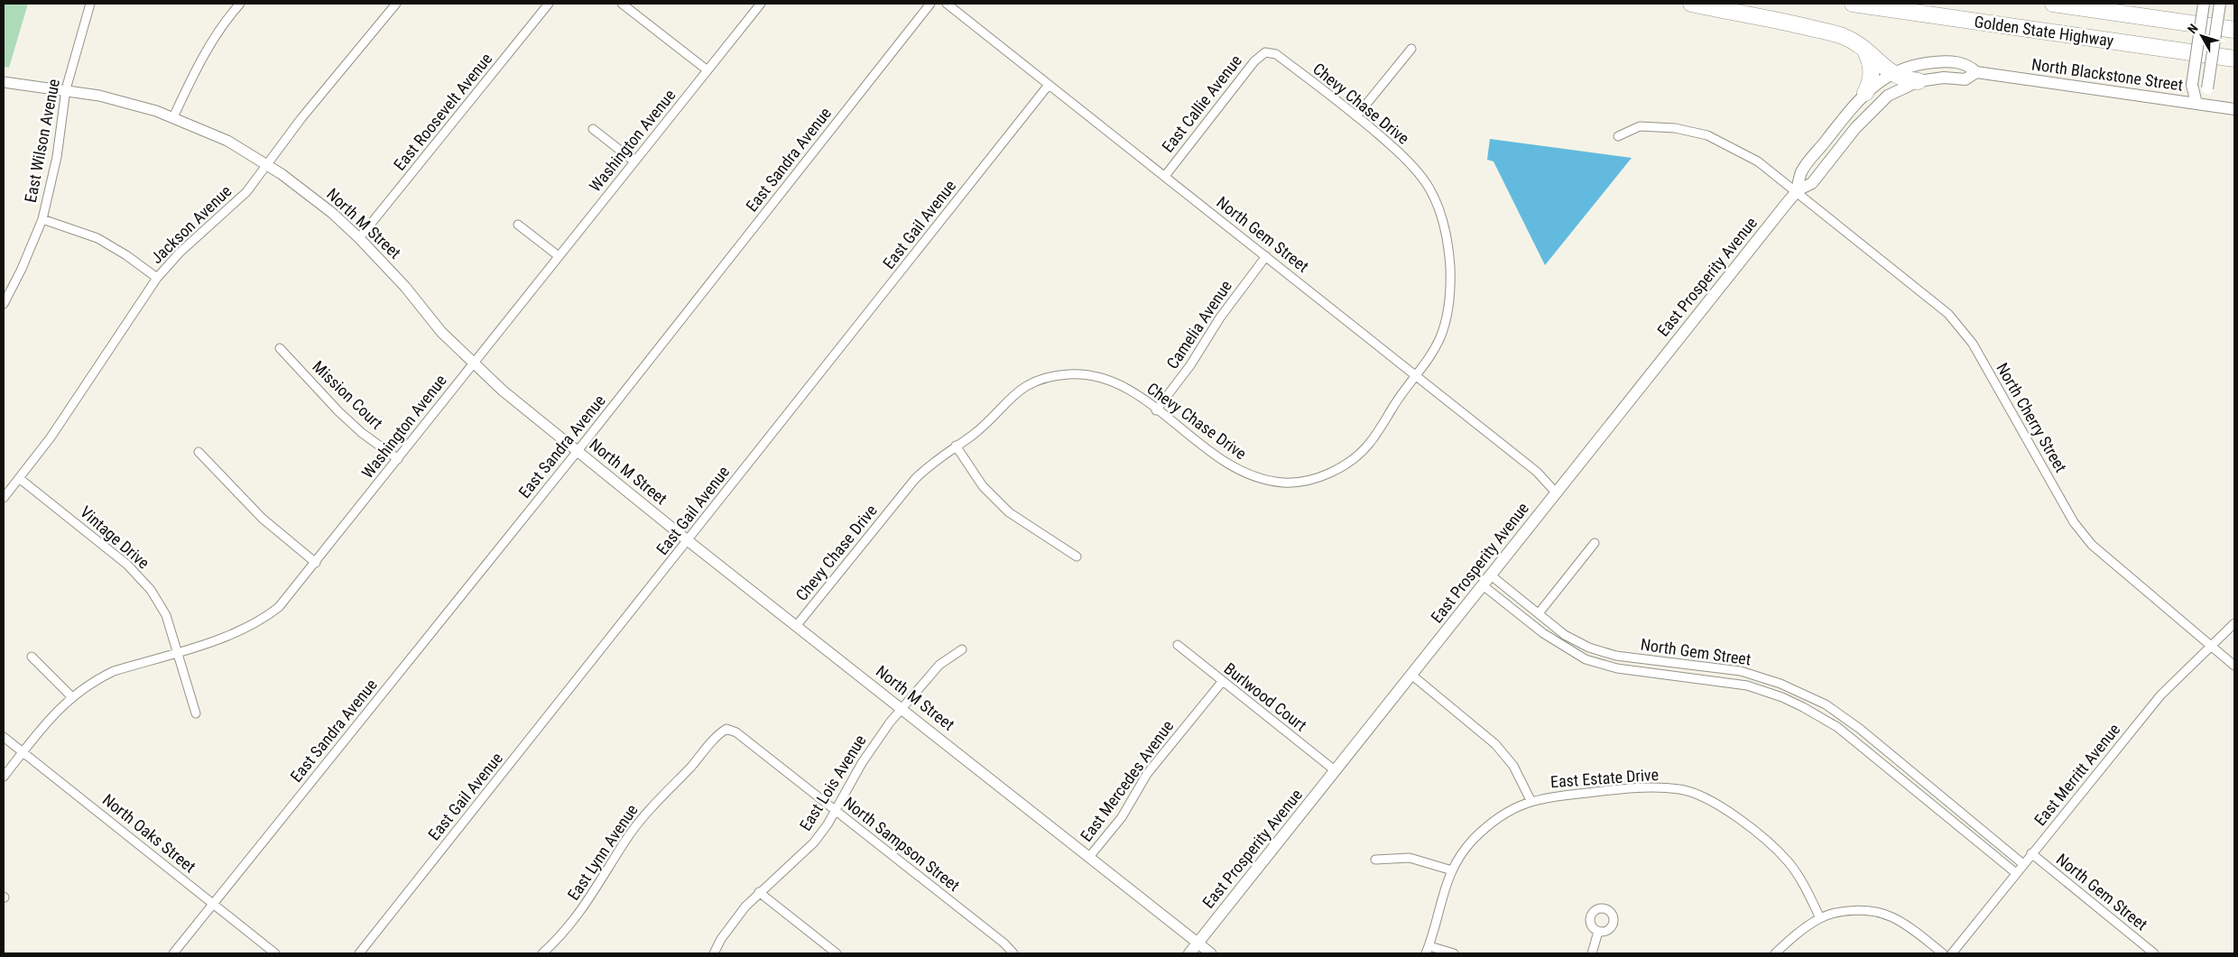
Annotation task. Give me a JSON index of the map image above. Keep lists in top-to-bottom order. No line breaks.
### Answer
{"streets":{"highway":["Golden State Highway"],"main road":["North Blackstone Street","East Prosperity Avenue"],"street":["East Callie Avenue","Chevy Chase Drive","East Roosevelt Avenue","East Wilson Avenue","Washington Avenue","East Sandra Avenue","North M Street","Jackson Avenue","East Gail Avenue","North Gem Street","Camelia Avenue","Mission Court","North Cherry Street","Vintage Drive","Burlwood Court","East Merritt Avenue","East Estate Drive","East Mercedes Avenue","East Lois Avenue","North Oaks Street","North Sampson Street","East Lynn Avenue"]},"crossings":[["North Blackstone Street","East Prosperity Avenue"],["East Callie Avenue","Chevy Chase Drive"],["East Callie Avenue","North Gem Street"],["Chevy Chase Drive","North M Street"],["Chevy Chase Drive","North Gem Street"],["Chevy Chase Drive","Camelia Avenue"],["East Roosevelt Avenue","North M Street"],["East Wilson Avenue","North M Street"],["Washington Avenue","North M Street"],["Washington Avenue","Mission Court"],["Washington Avenue","Vintage Drive"],["Washington Avenue","North Oaks Street"],["East Sandra Avenue","North M Street"],["East Sandra Avenue","North Oaks Street"],["North M Street","Jackson Avenue"],["North M Street","East Gail Avenue"],["North M Street","East Prosperity Avenue"],["North M Street","East Mercedes Avenue"],["North M Street","East Lois Avenue"],["Jackson Avenue","Vintage Drive"],["East Gail Avenue","North Gem Street"],["North Gem Street","East Prosperity Avenue"],["North Gem Street","Camelia Avenue"],["North Gem Street","East Merritt Avenue"],["East Prosperity Avenue","North Cherry Street"],["East Prosperity Avenue","Burlwood Court"],["North Cherry Street","East Merritt Avenue"],["Burlwood Court","East Mercedes Avenue"],["East Lois Avenue","North Sampson Street"],["North Sampson Street","East Lynn Avenue"]],"north":"top left"}
